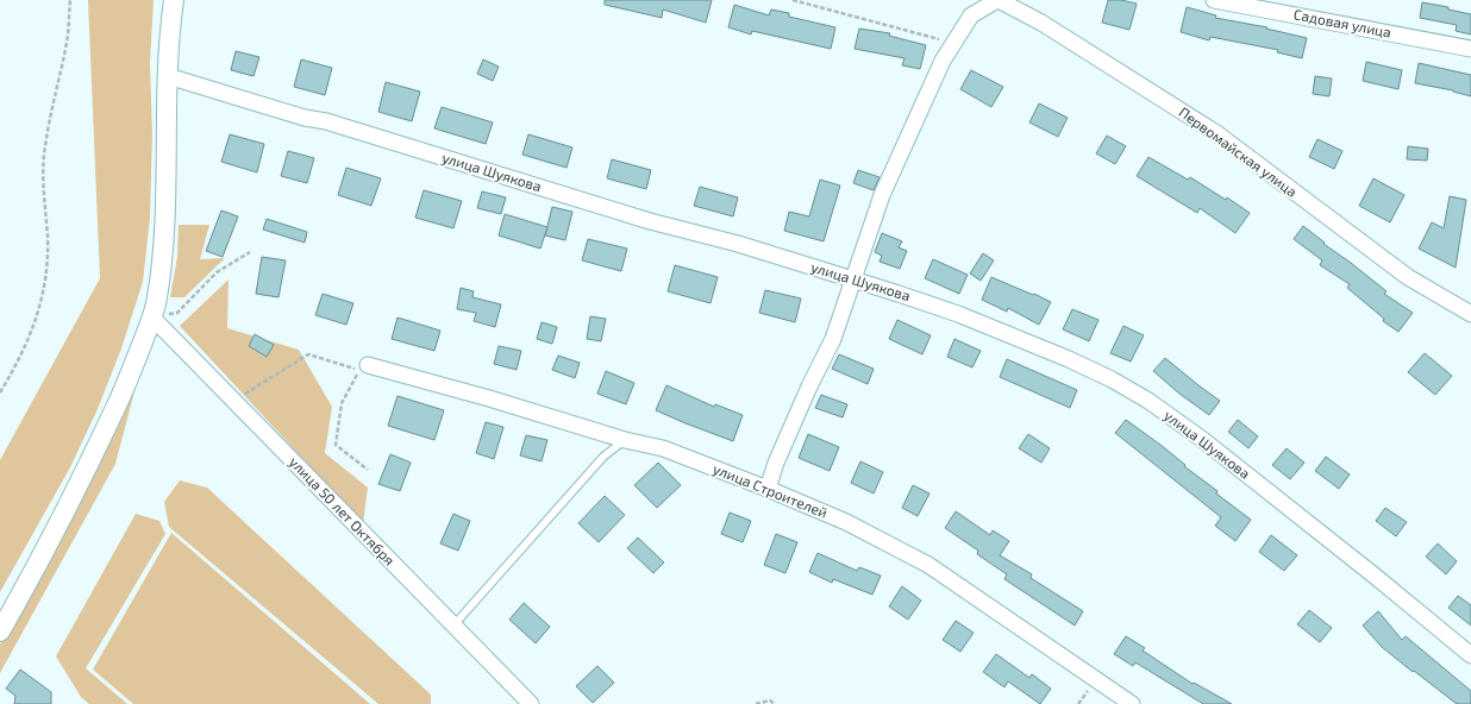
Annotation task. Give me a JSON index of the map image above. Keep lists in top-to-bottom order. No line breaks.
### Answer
{"streets":{"street":["Садовая улица","Первомайская улица","улица Шуякова","улица Строителей","улица 50 лет Октября"]}}
